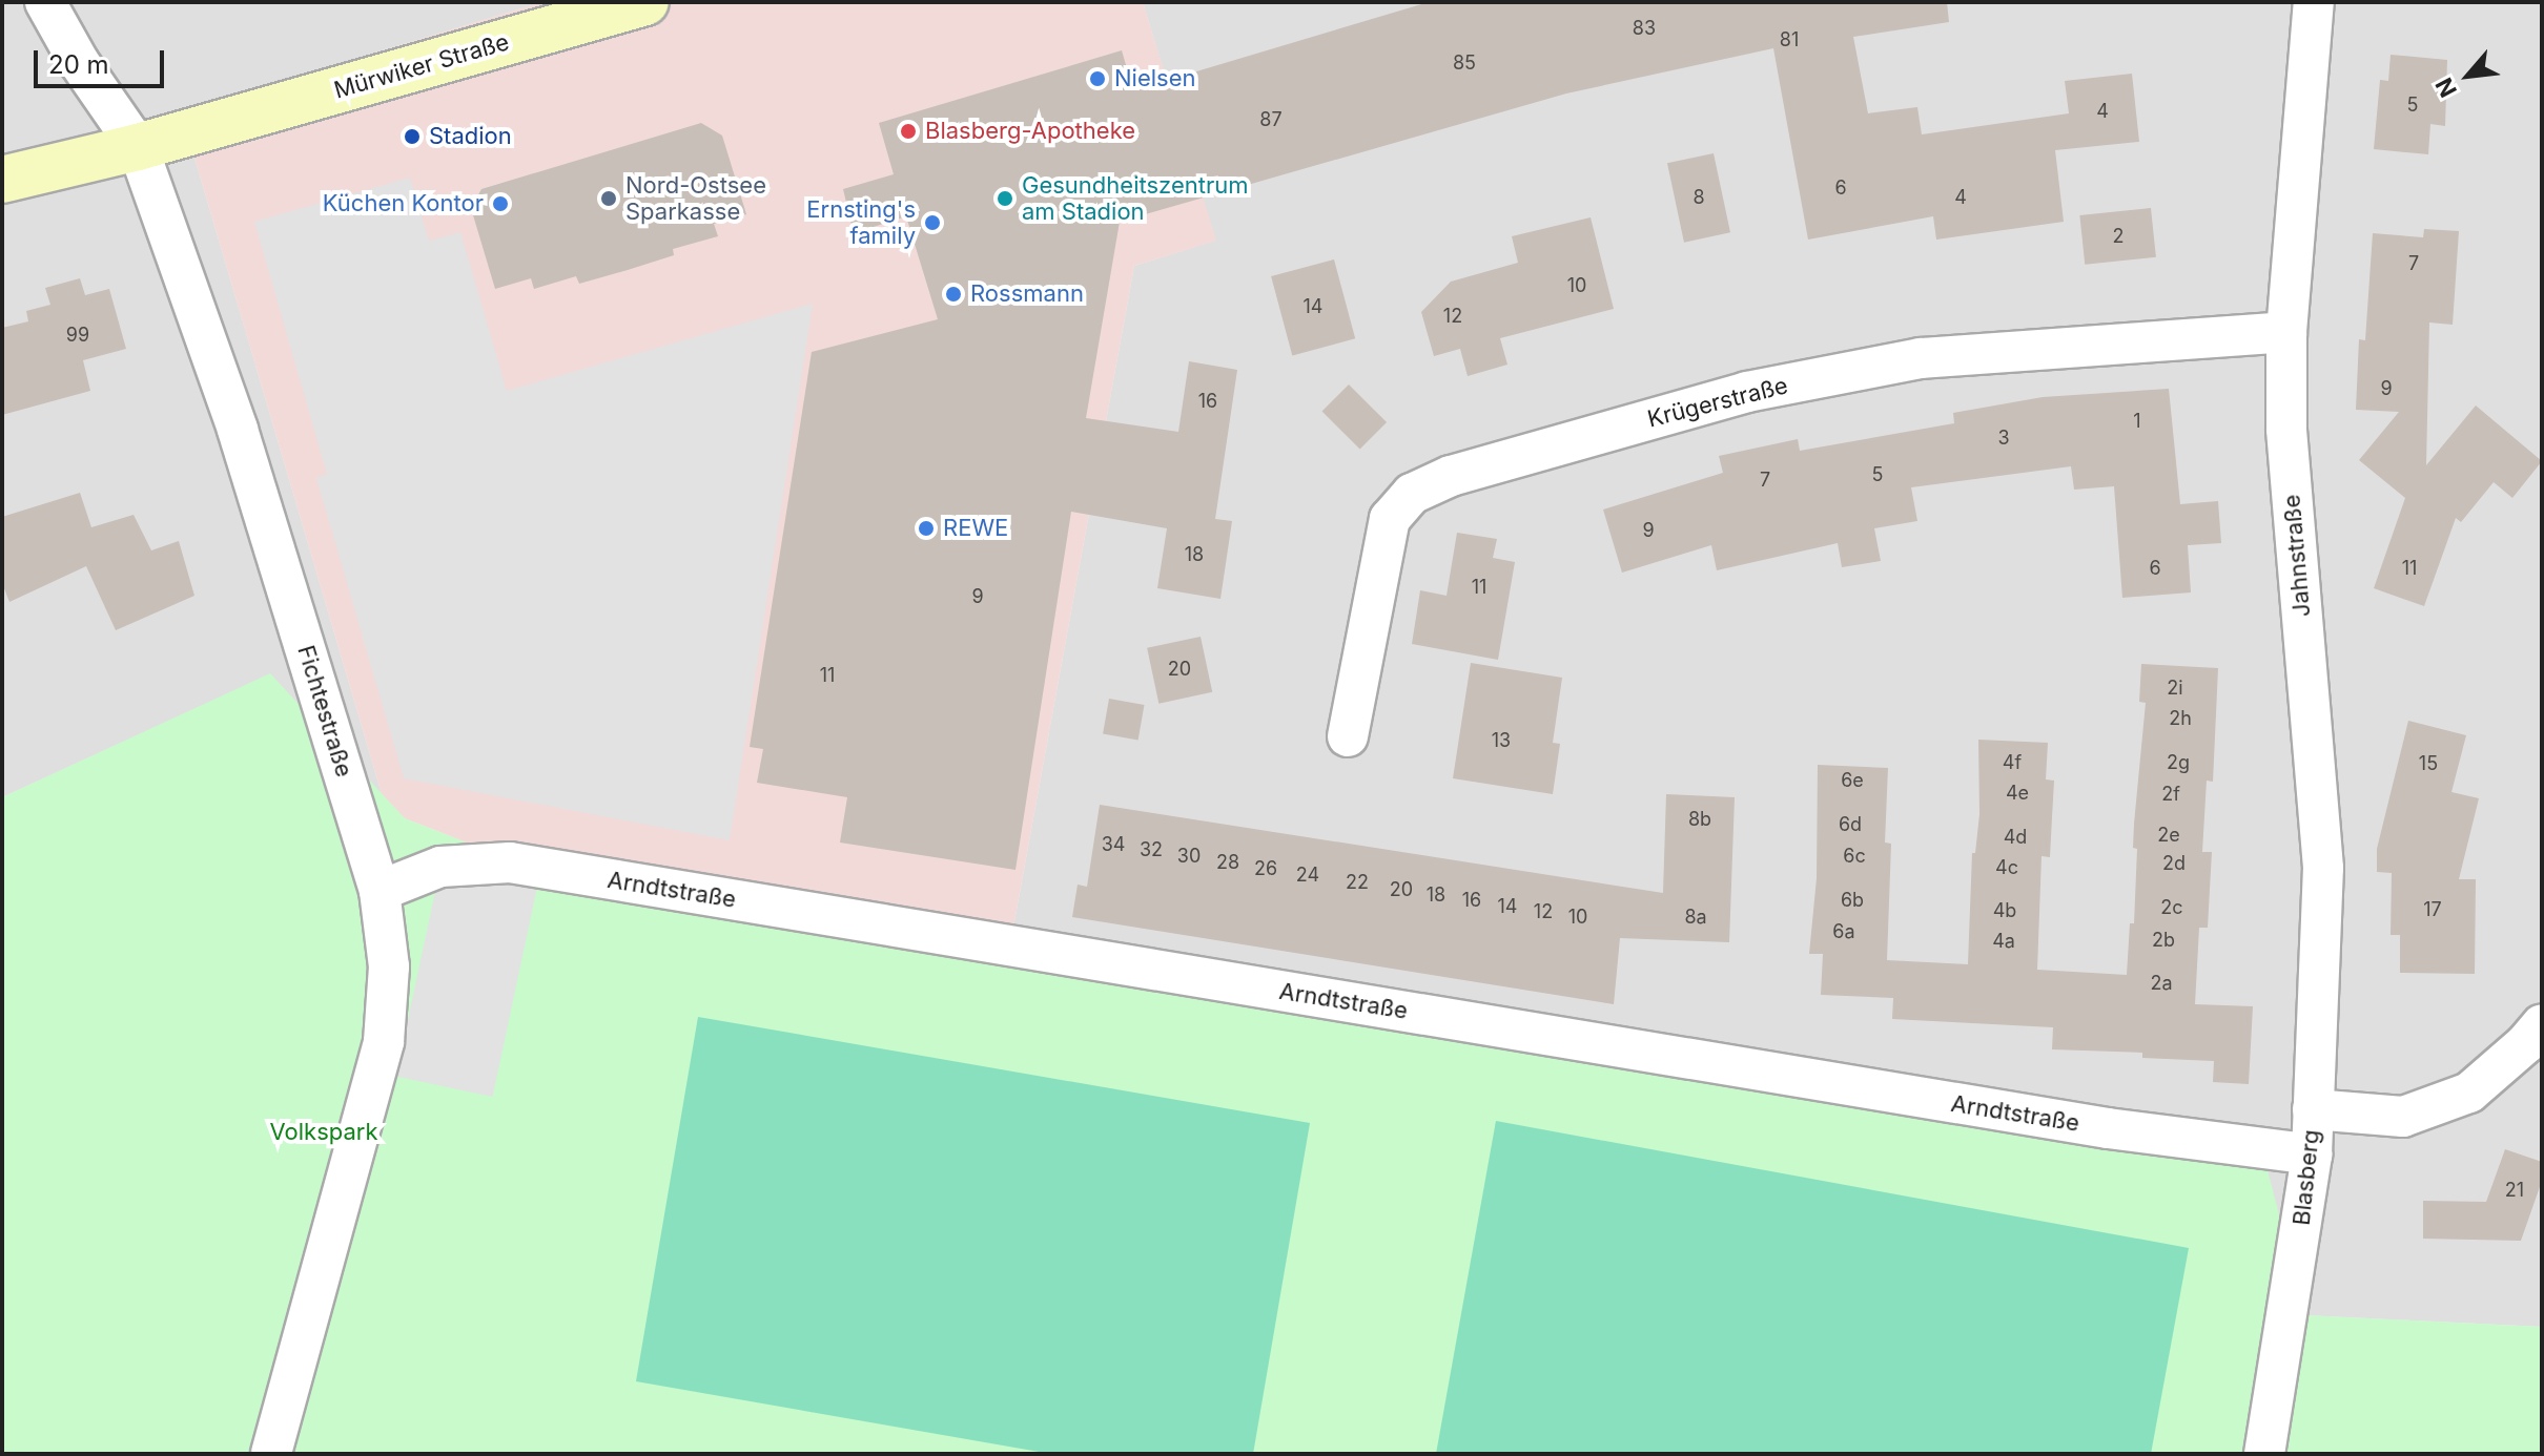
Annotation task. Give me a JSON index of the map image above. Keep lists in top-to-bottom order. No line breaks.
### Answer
{"streets":{"main road":["Mürwiker Straße"],"street":["Krügerstraße","Jahnstraße","Fichtestraße","Arndtstraße","Blasberg"]},"crossings":[["Mürwiker Straße","Fichtestraße"],["Krügerstraße","Jahnstraße"],["Jahnstraße","Blasberg"],["Fichtestraße","Arndtstraße"],["Arndtstraße","Blasberg"]],"parks":["Volkspark"],"places":["Nielsen","Blasberg-Apotheke","Stadion","Nord-Ostsee Sparkasse","Gesundheitszentrum am Stadion","Küchen Kontor","Ernsting's family","Rossmann","REWE"],"house_numbers":["83","81","85","5","4","87","6","8","4","2","7","10","14","12","99","9","16","1","3","5","7","9","18","6","11","11","9","20","11","2i","2h","13","4f","2g","15","6e","4e","2f","8b","6d","2e","4d","34","32","30","6c","28","2d","4c","26","24","22","20","18","16","6b","14","2c","17","4b","12","10","8a","6a","2b","4a","2a","21"],"scale_bar":"20 m","north":"bottom left"}
